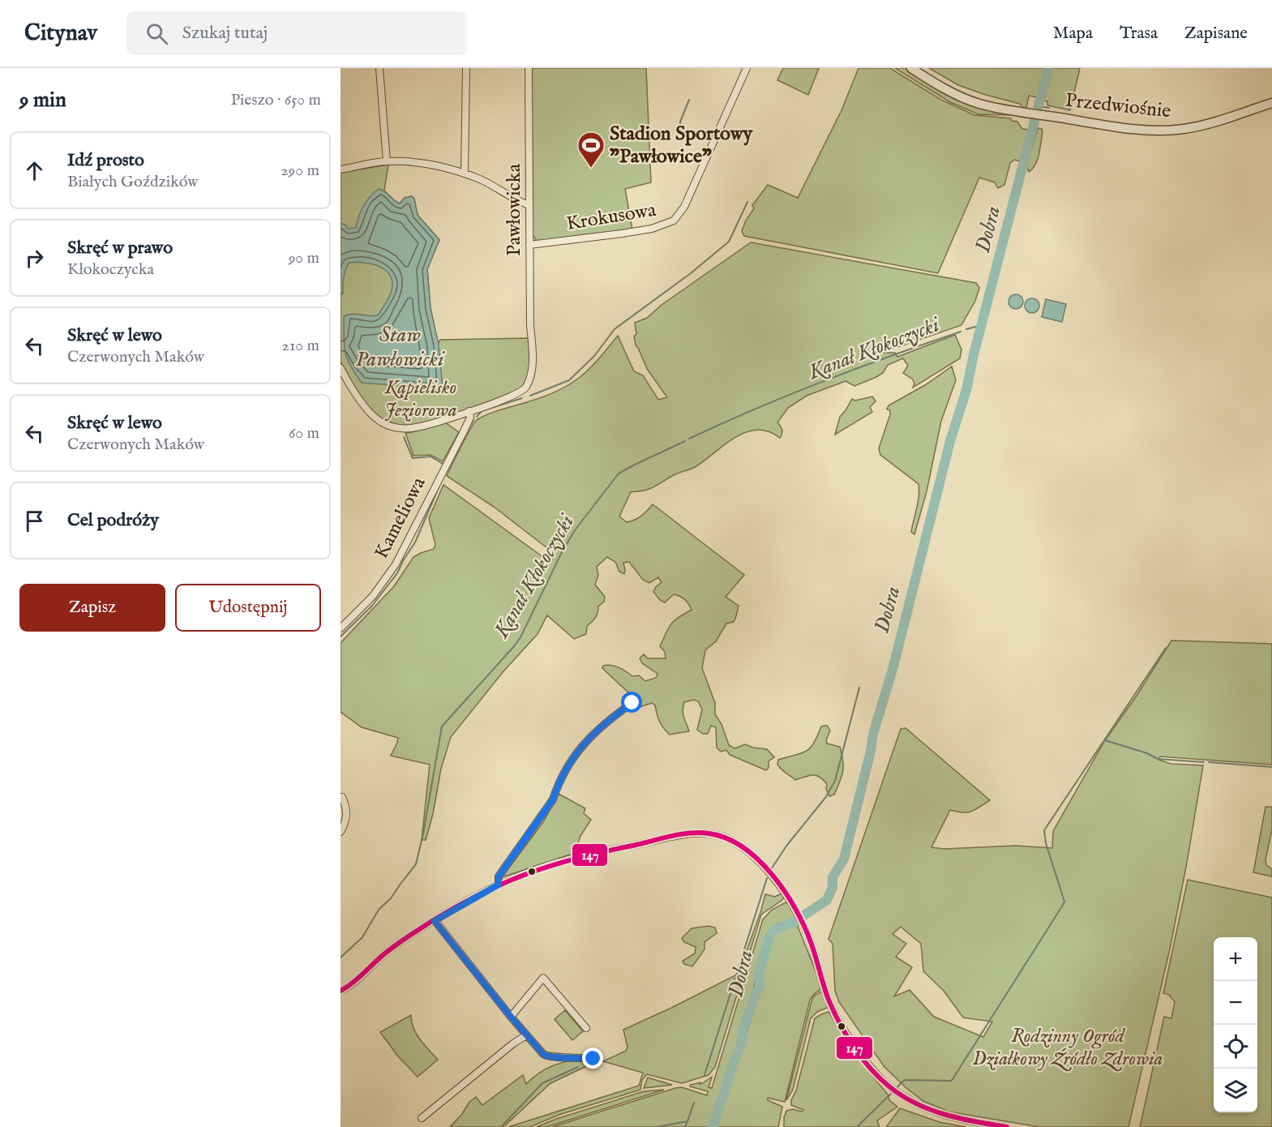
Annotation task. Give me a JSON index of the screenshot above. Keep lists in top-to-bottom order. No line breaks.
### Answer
{"streets":{"street":["Przedwiośnie","Pawłowicka","Krokusowa","Kameliowa"]},"crossings":[["Pawłowicka","Krokusowa"],["Pawłowicka","Kameliowa"]],"water":["Dobra","Staw Pawłowicki","Kanał Kłokoczycki"],"parks":["Kąpielisko Jeziorowa","Rodzinny Ogród Działkowy Źródło Zdrowia"],"places":{"sports":["Stadion Sportowy \"Pawłowice\""]},"lines":["transit line 147"],"page":{"header":"Citynav","search":"Szukaj tutaj","nav":["Mapa","Trasa","Zapisane"],"heading":["9 min","Pieszo · 650 m"],"list":[["Idź prosto","Białych Goździków","290 m"],["Skręć w prawo","Kłokoczycka","90 m"],["Skręć w lewo","Czerwonych Maków","210 m"],["Skręć w lewo","Czerwonych Maków","60 m"],"Cel podróży"],"buttons":["Zapisz","Udostępnij"],"map_buttons":["+","−"]}}
